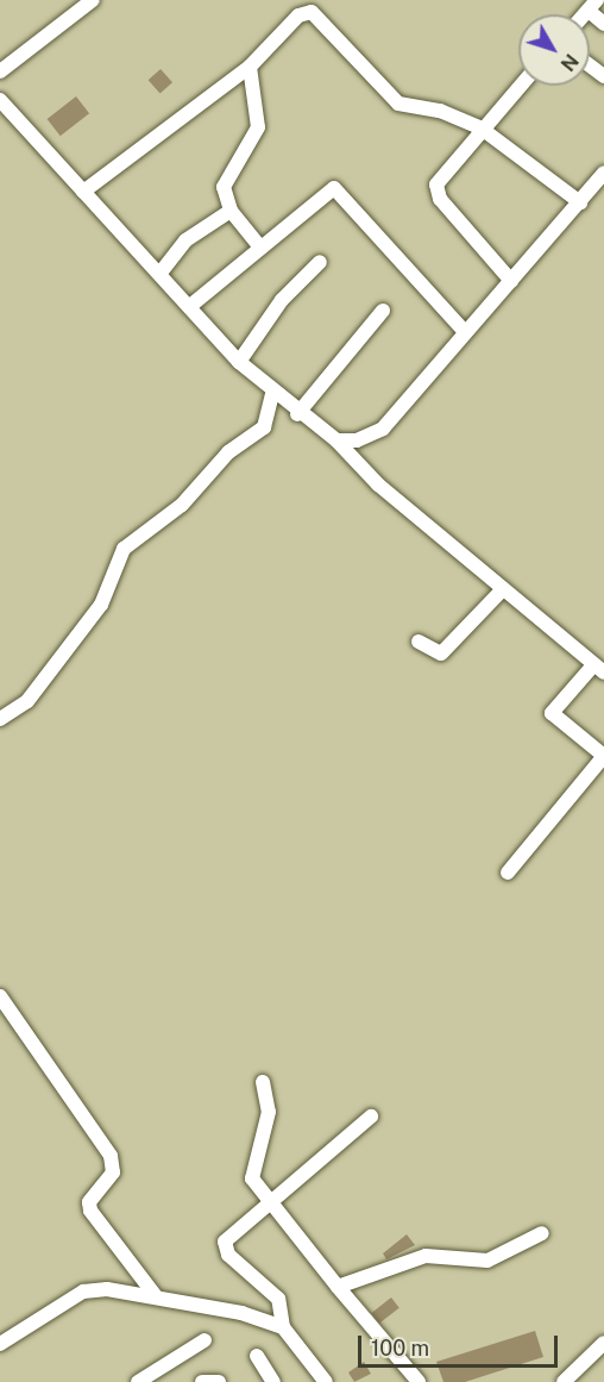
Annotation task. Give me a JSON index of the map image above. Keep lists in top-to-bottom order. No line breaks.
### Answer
{"scale_bar":"100 m","north":"bottom right"}
